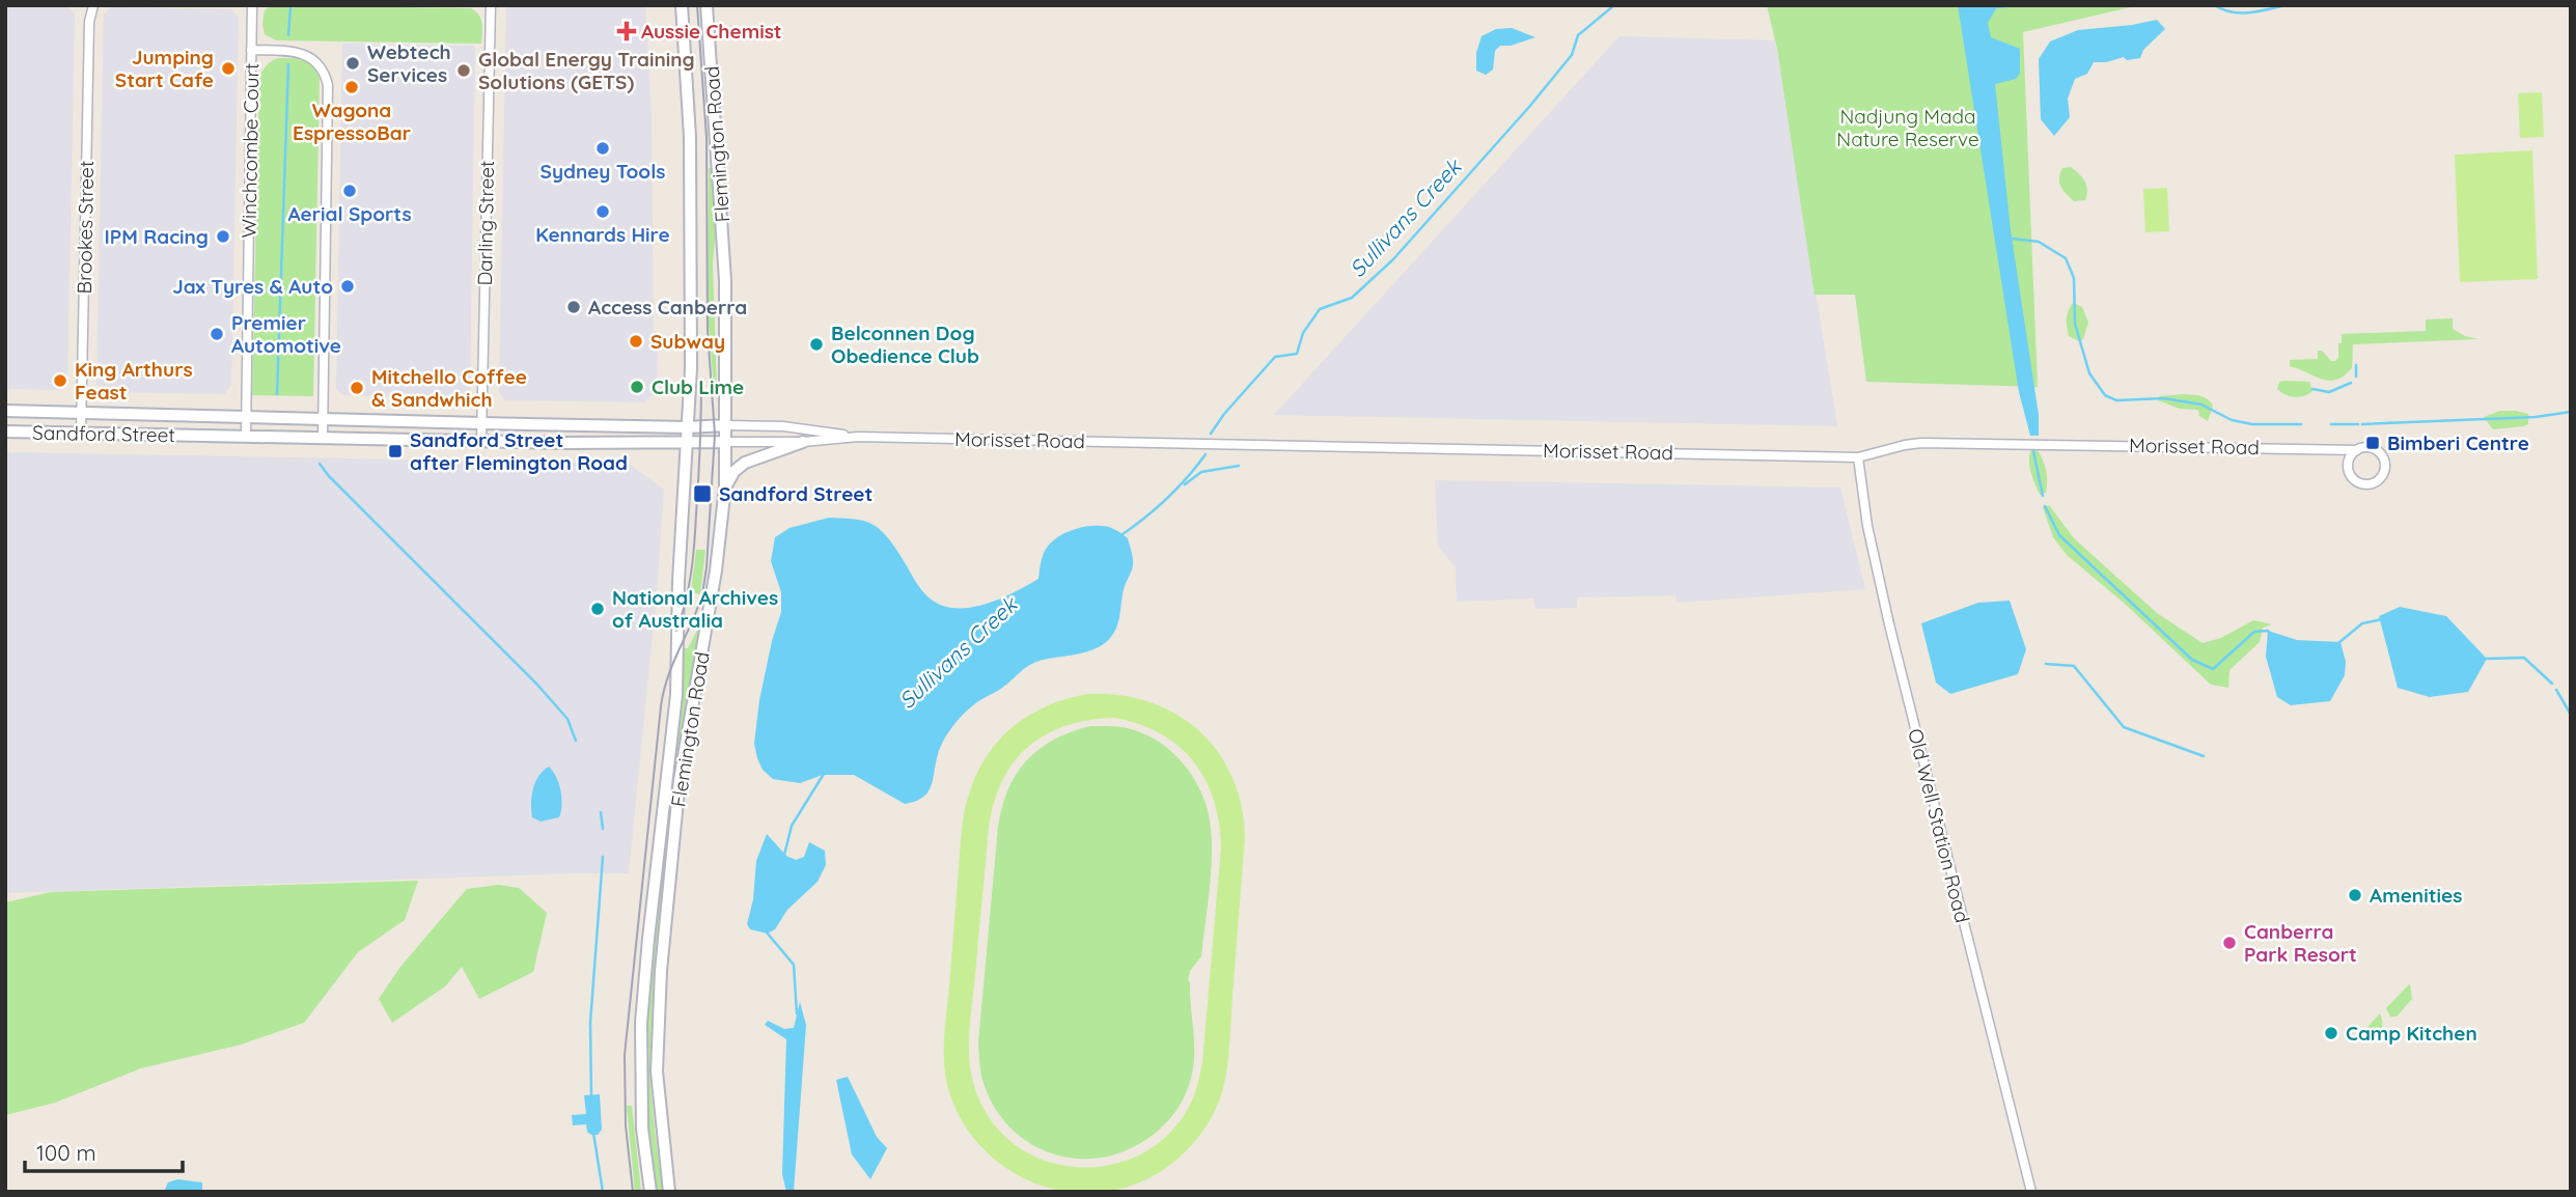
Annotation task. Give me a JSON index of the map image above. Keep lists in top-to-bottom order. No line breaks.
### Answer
{"streets":{"main road":["Flemington Road","Sandford Street","Morisset Road"],"street":["Winchcombe Court","Darling Street","Brookes Street","Old Well Station Road"]},"crossings":[["Flemington Road","Sandford Street"],["Flemington Road","Morisset Road"],["Winchcombe Court","Sandford Street"],["Darling Street","Sandford Street"],["Brookes Street","Sandford Street"],["Sandford Street","Morisset Road"],["Morisset Road","Old Well Station Road"]],"water":["Sullivans Creek"],"parks":["Nadjung Mada Nature Reserve"],"places":{"health":["Aussie Chemist"],"other":["Webtech Services","Jumping Start Cafe","Global Energy Training Solutions (GETS)","Wagona EspressoBar","Sydney Tools","Aerial Sports","Kennards Hire","IPM Racing","Jax Tyres & Auto","Access Canberra","Premier Automotive","Subway","Belconnen Dog Obedience Club","King Arthurs Feast","Club Lime","Mitchello Coffee & Sandwhich","National Archives of Australia","Amenities","Canberra Park Resort","Camp Kitchen"],"transit":["Bimberi Centre","Sandford Street after Flemington Road","Sandford Street"]},"scale_bar":"100 m"}
